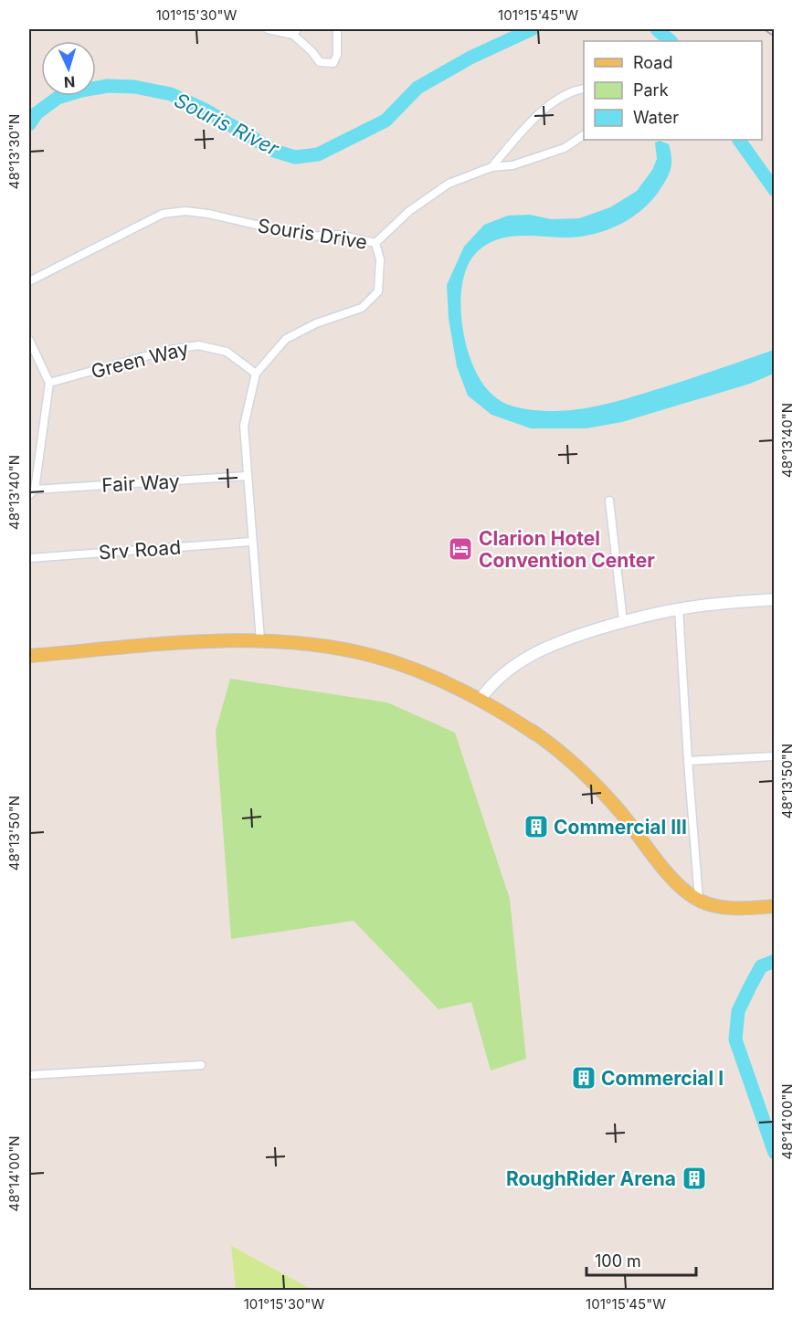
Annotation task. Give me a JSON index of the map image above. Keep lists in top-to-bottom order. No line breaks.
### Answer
{"streets":{"street":["Souris Drive","Green Way","Fair Way","Srv Road"]},"crossings":[["Souris Drive","Green Way"],["Souris Drive","Fair Way"],["Souris Drive","Srv Road"]],"water":["Souris River"],"places":{"hotel":["Clarion Hotel Convention Center"],"building":["Commercial III","Commercial I","RoughRider Arena"]},"legend":["Road","Park","Water"],"scale_bar":"100 m","north":"bottom","coordinates":["101°15'30\"W","101°15'45\"W","48°13'30\"N","48°13'40\"N","48°13'50\"N","48°14'00\"N"]}
